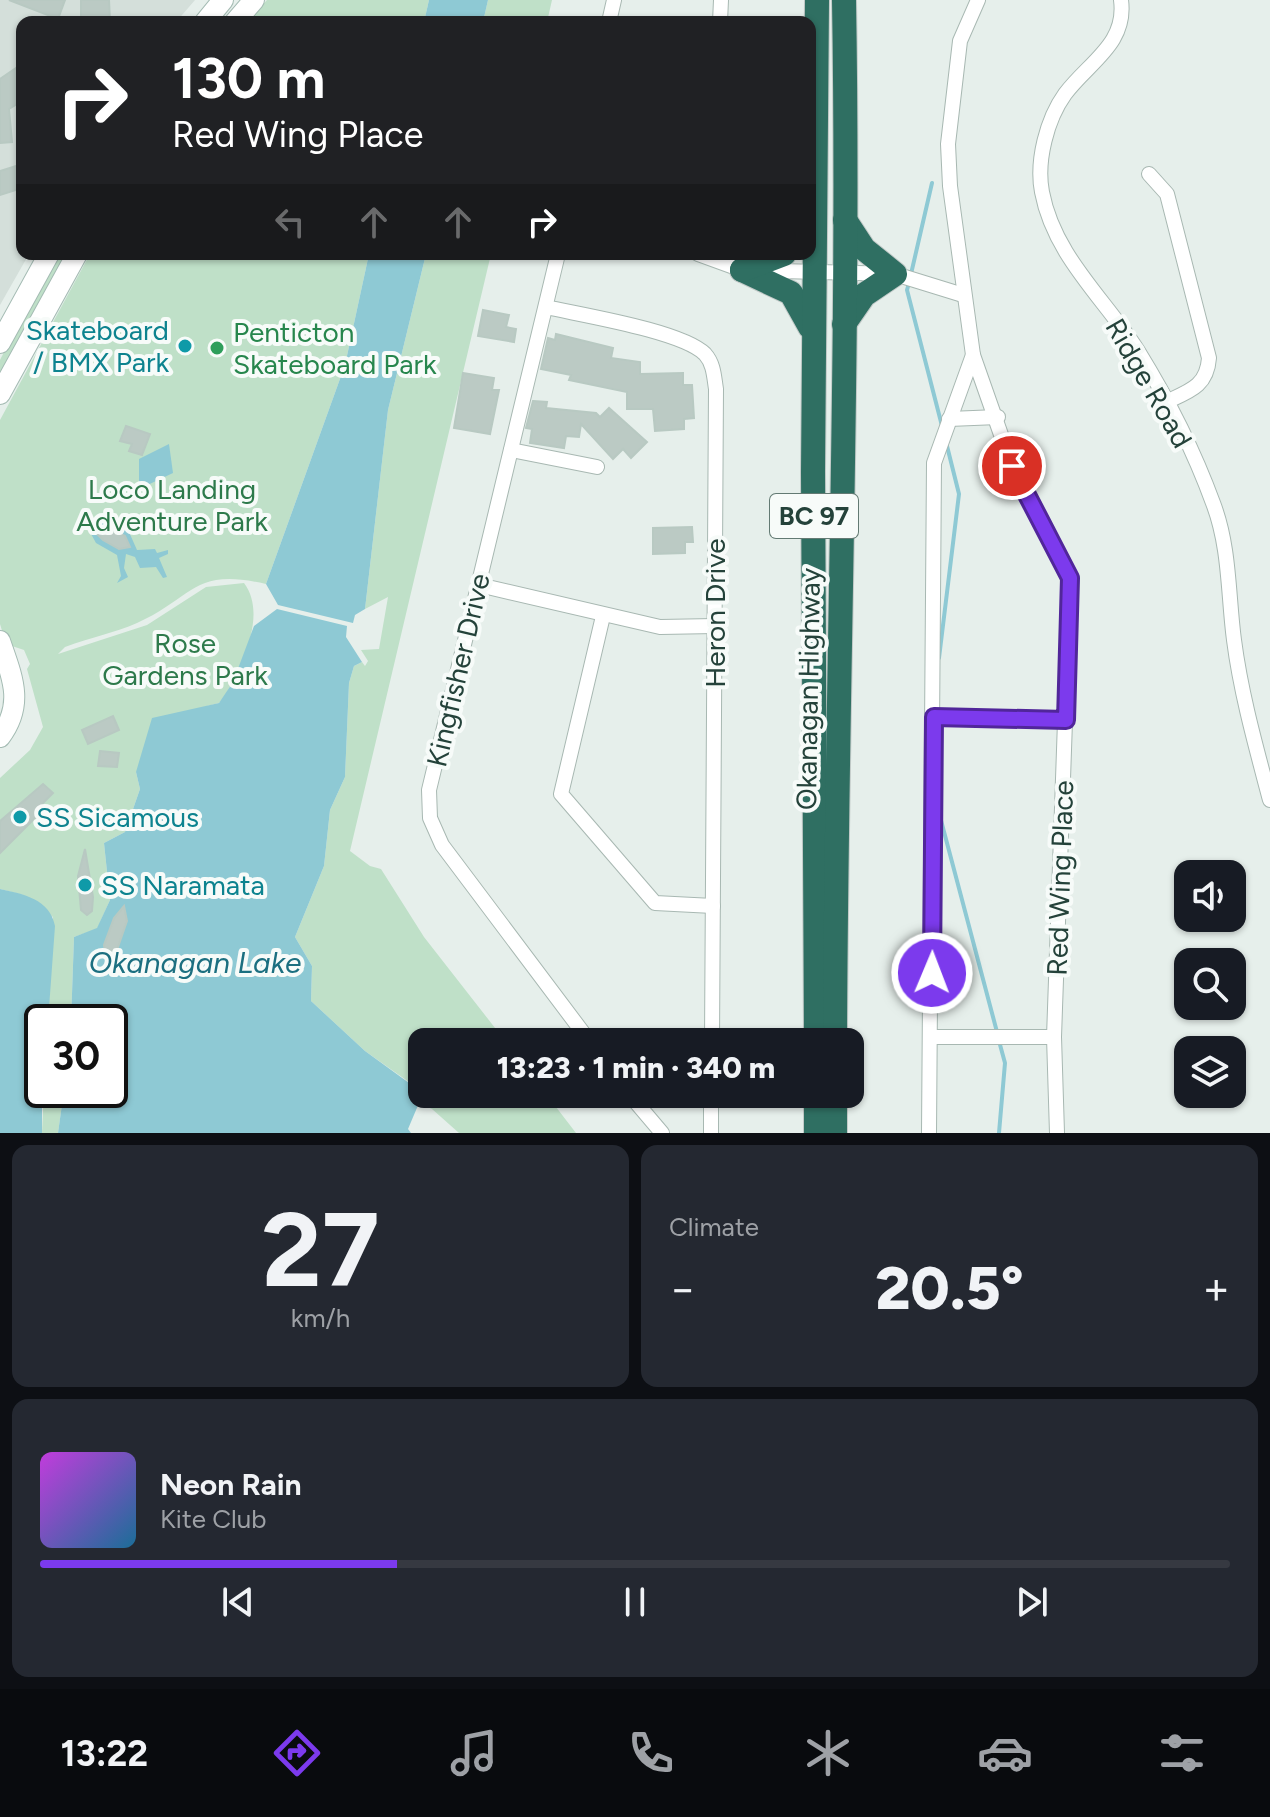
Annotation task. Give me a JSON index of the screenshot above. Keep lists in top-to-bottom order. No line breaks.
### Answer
{"streets":{"highway":["BC 97","Okanagan Highway"],"street":["Ridge Road","Heron Drive","Kingfisher Drive","Red Wing Place"]},"crossings":[["Heron Drive","Kingfisher Drive"]],"water":["Okanagan Lake"],"parks":["Loco Landing Adventure Park","Rose Gardens Park"],"places":["Skateboard / BMX Park","Penticton Skateboard Park","SS Sicamous","SS Naramata"],"page":{"turn":["130 m","Red Wing Place"],"limit":"30","trip":"13:23 · 1 min · 340 m","tile":[["27","km/h"],"Climate"],"heat":["−","20.5°","+"],"song":["Neon Rain","Kite Club"],"tabs":"13:22"}}
